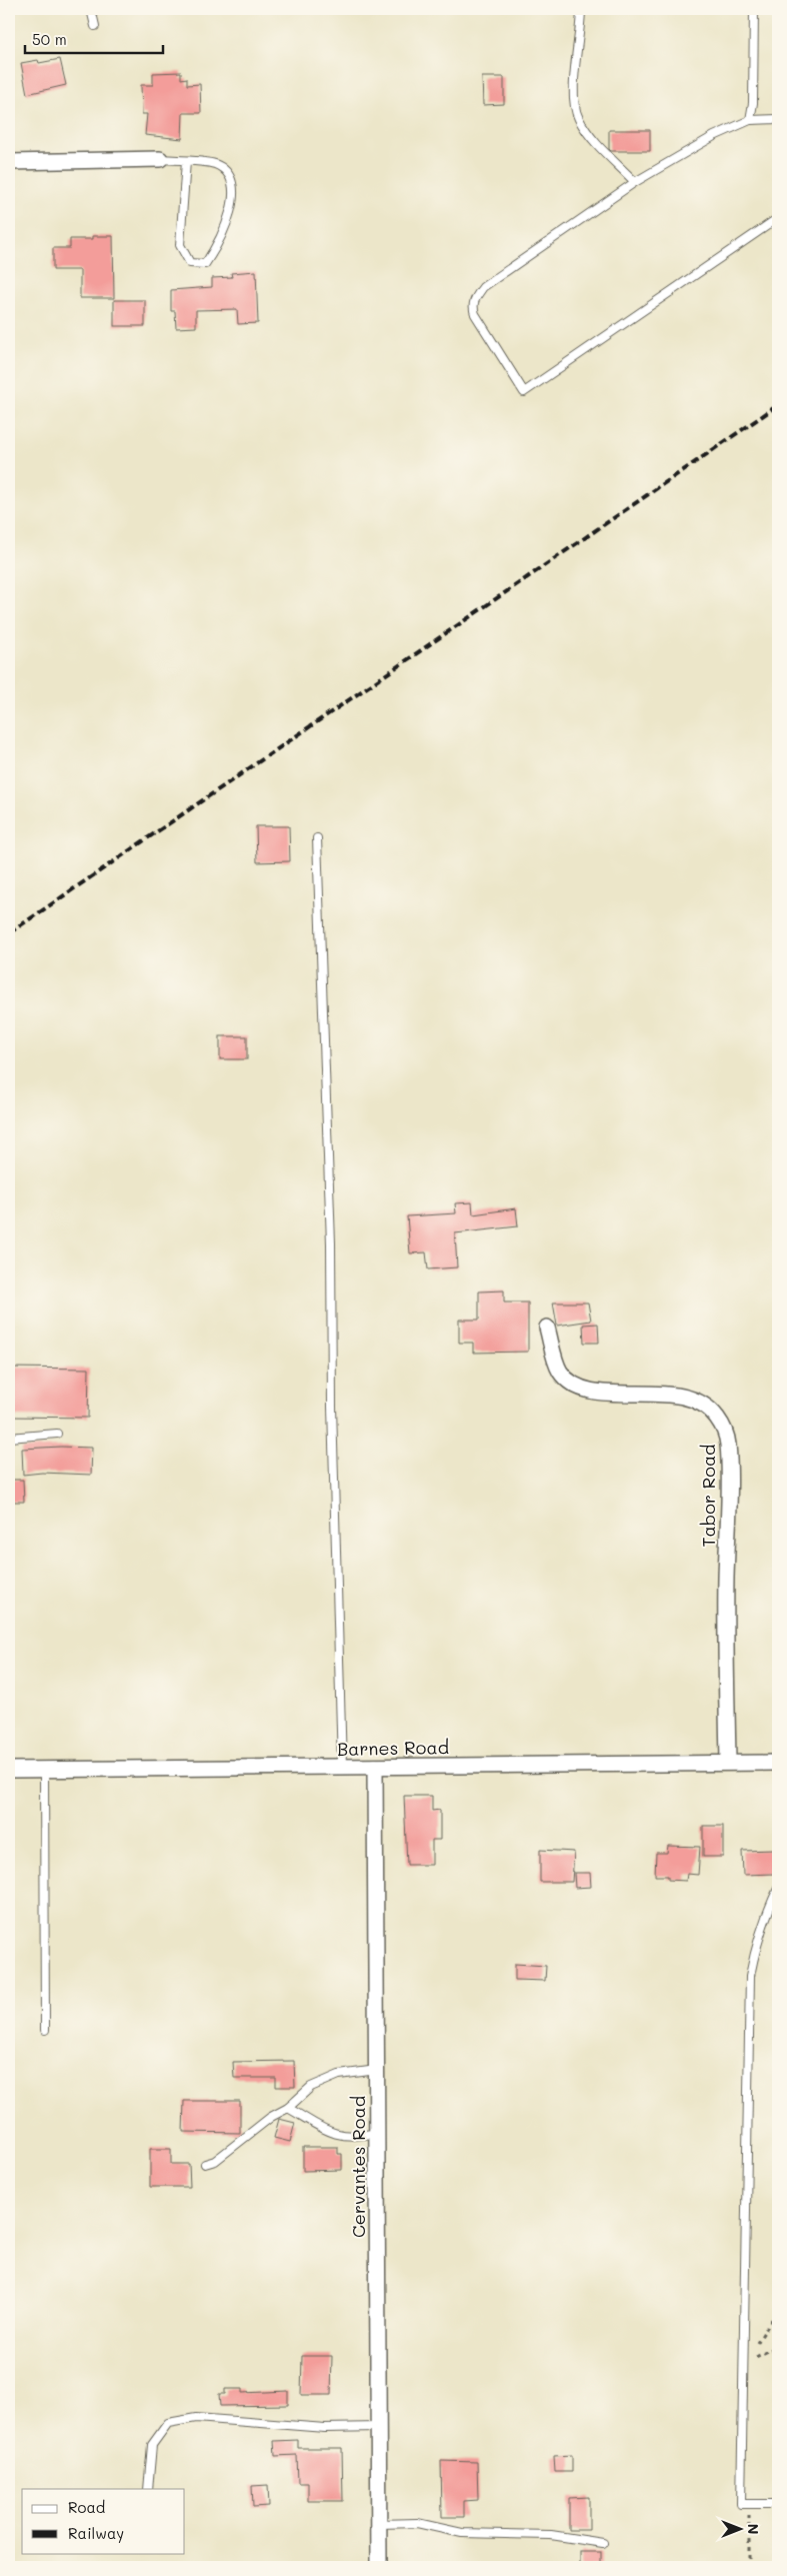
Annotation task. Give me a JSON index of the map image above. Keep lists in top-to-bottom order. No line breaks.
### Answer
{"streets":{"street":["Tabor Road","Barnes Road","Cervantes Road"]},"crossings":[["Tabor Road","Barnes Road"],["Barnes Road","Cervantes Road"]],"legend":["Road","Railway"],"scale_bar":"50 m","north":"right"}
